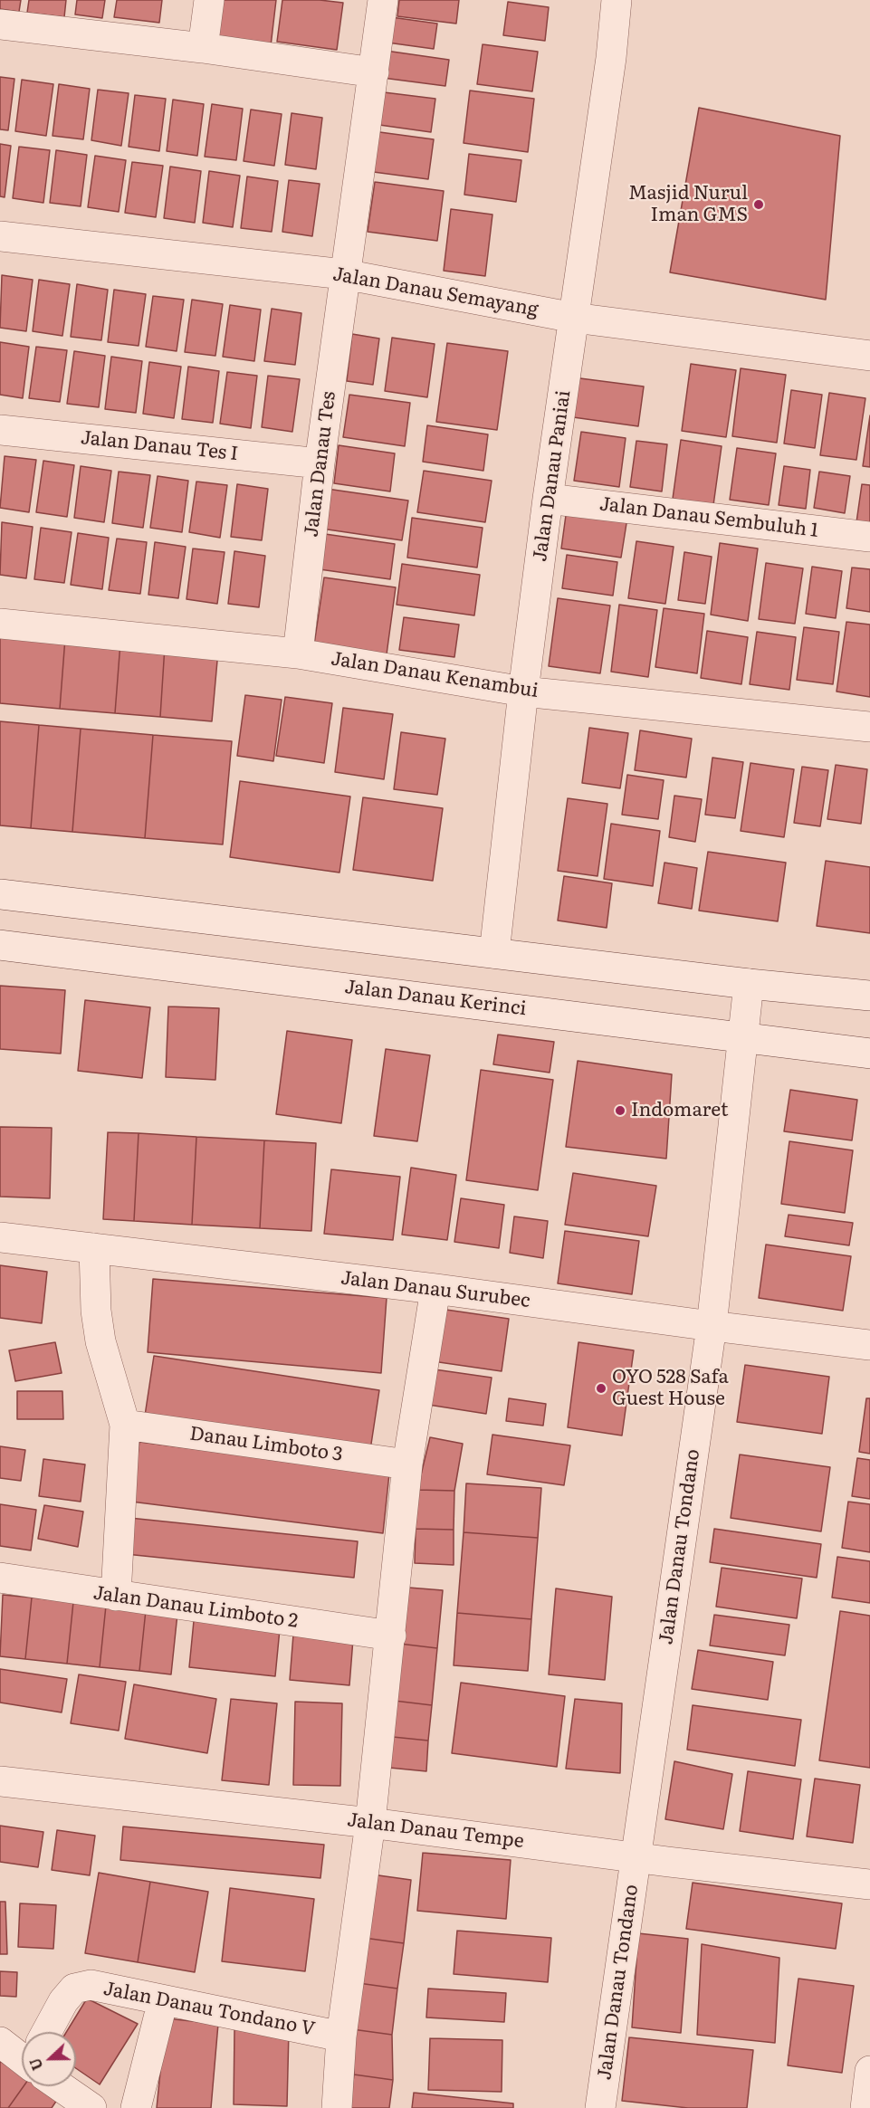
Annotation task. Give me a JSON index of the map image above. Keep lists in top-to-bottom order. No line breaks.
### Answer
{"streets":{"street":["Jalan Danau Semayang","Jalan Danau Tes I","Jalan Danau Tes","Jalan Danau Paniai","Jalan Danau Sembuluh 1","Jalan Danau Kenambui","Jalan Danau Kerinci","Jalan Danau Surubec","Danau Limboto 3","Jalan Danau Tondano","Jalan Danau Limboto 2","Jalan Danau Tempe","Jalan Danau Tondano V"]},"crossings":[["Jalan Danau Semayang","Jalan Danau Tes"],["Jalan Danau Semayang","Jalan Danau Paniai"],["Jalan Danau Tes I","Jalan Danau Tes"],["Jalan Danau Tes","Jalan Danau Kenambui"],["Jalan Danau Paniai","Jalan Danau Sembuluh 1"],["Jalan Danau Paniai","Jalan Danau Kenambui"],["Jalan Danau Kerinci","Jalan Danau Tondano"],["Jalan Danau Surubec","Jalan Danau Tondano"],["Jalan Danau Tondano","Jalan Danau Tempe"]],"places":["Masjid Nurul Iman GMS","Indomaret","OYO 528 Safa Guest House"],"north":"left"}
